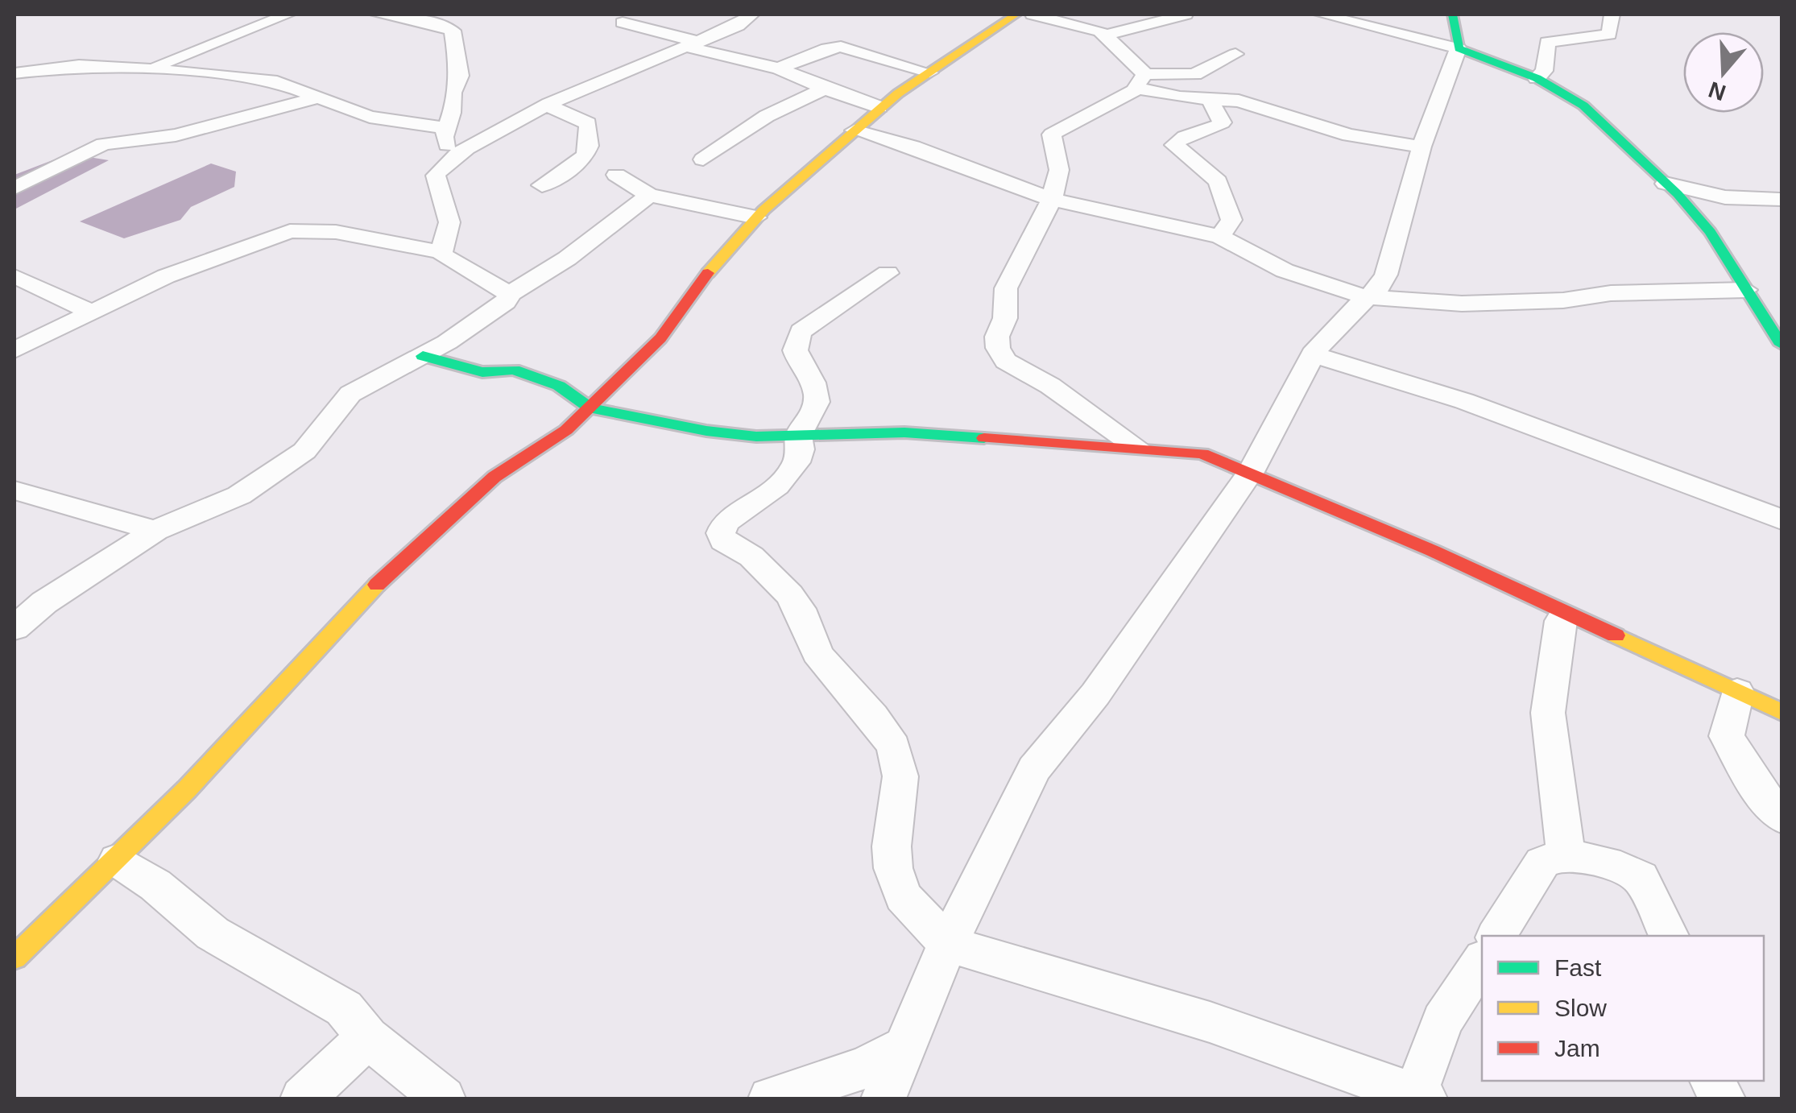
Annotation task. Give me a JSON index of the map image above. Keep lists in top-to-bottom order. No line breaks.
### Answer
{"legend":["Fast","Slow","Jam"],"north":"bottom"}
